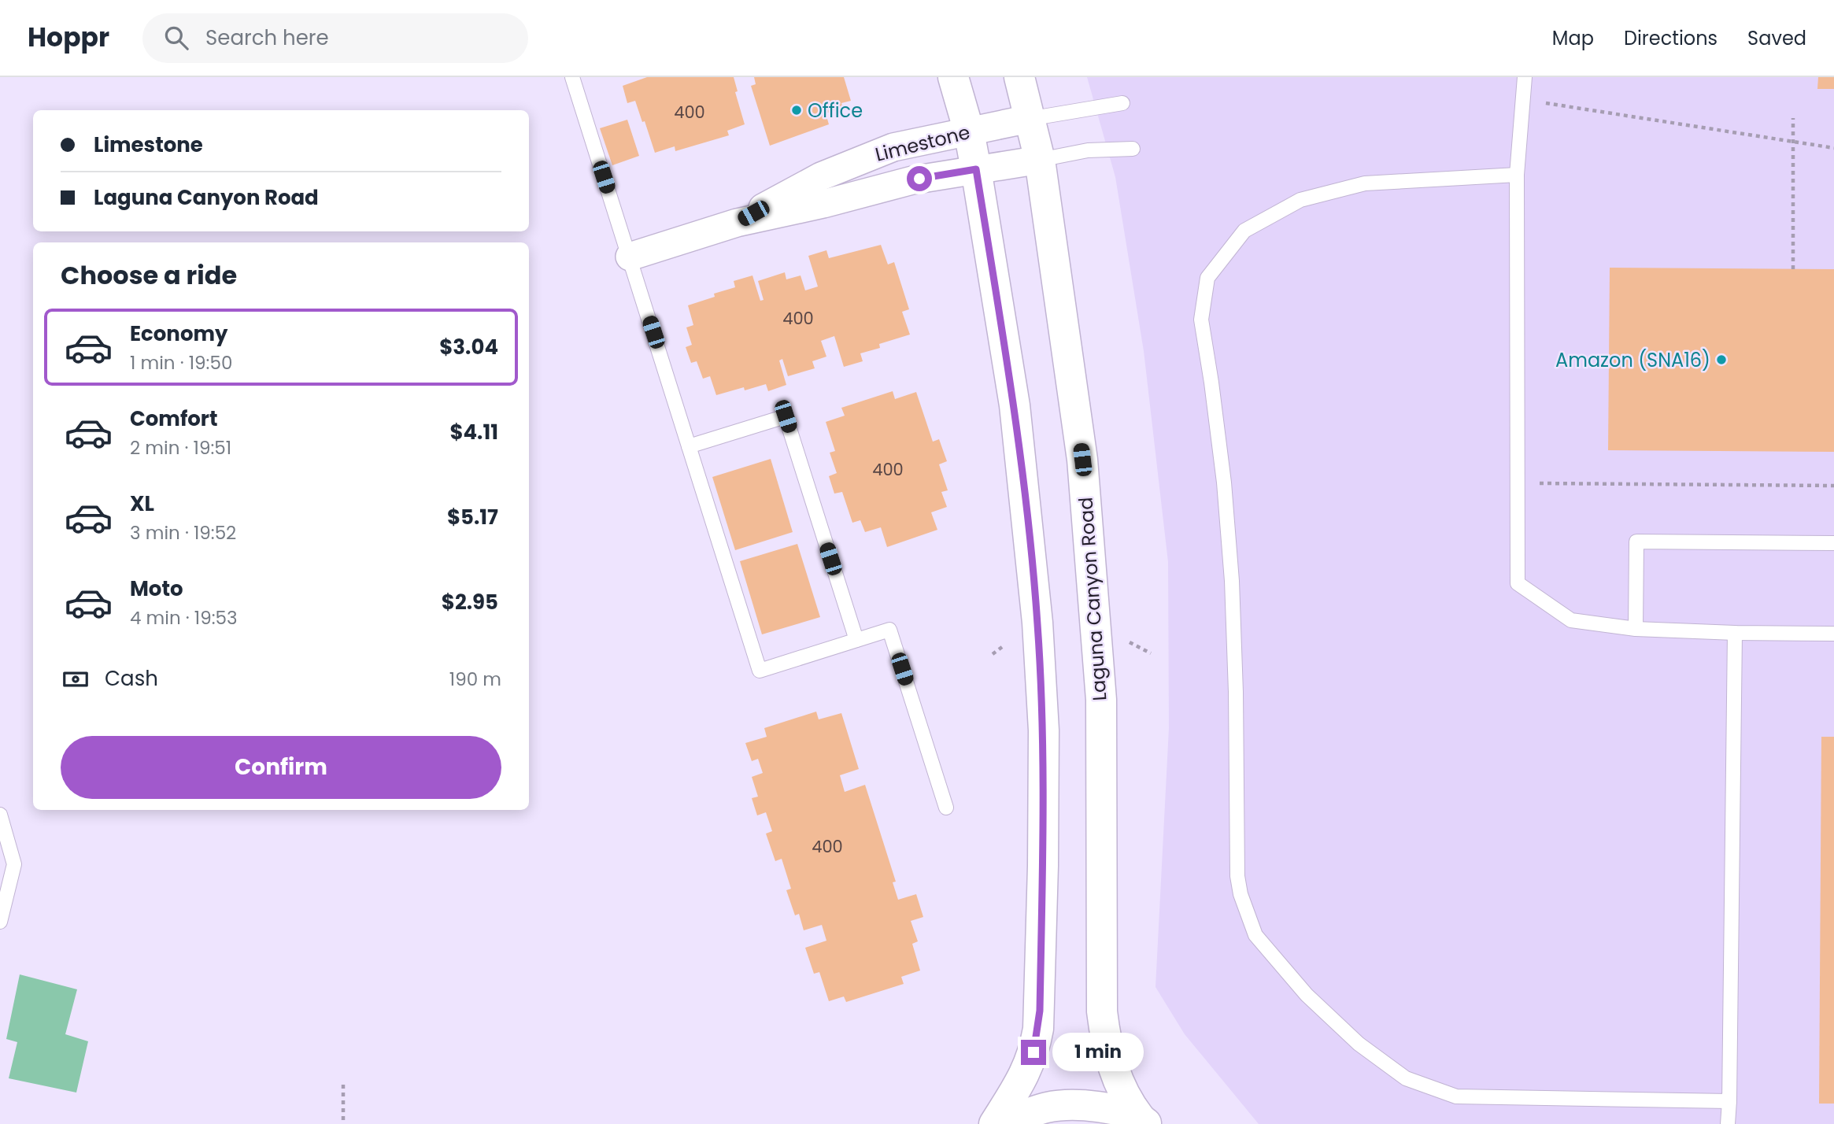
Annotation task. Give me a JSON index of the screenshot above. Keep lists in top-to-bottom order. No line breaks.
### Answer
{"streets":{"main road":["Laguna Canyon Road"],"street":["Limestone"]},"crossings":[["Limestone","Laguna Canyon Road"]],"places":["Office","Amazon (SNA16)"],"house_numbers":["400","400","400","400"],"page":{"header":"Hoppr","search":"Search here","nav":["Map","Directions","Saved"],"banner":["Limestone","Laguna Canyon Road"],"heading":"Choose a ride","list":[{"name":"Economy","note":"1 min · 19:50","value":"$3.04"},{"name":"Comfort","note":"2 min · 19:51","value":"$4.11"},{"name":"XL","note":"3 min · 19:52","value":"$5.17"},{"name":"Moto","note":"4 min · 19:53","value":"$2.95"}],"pay":["Cash","190 m"],"buttons":"Confirm","bubble":"1 min"}}
